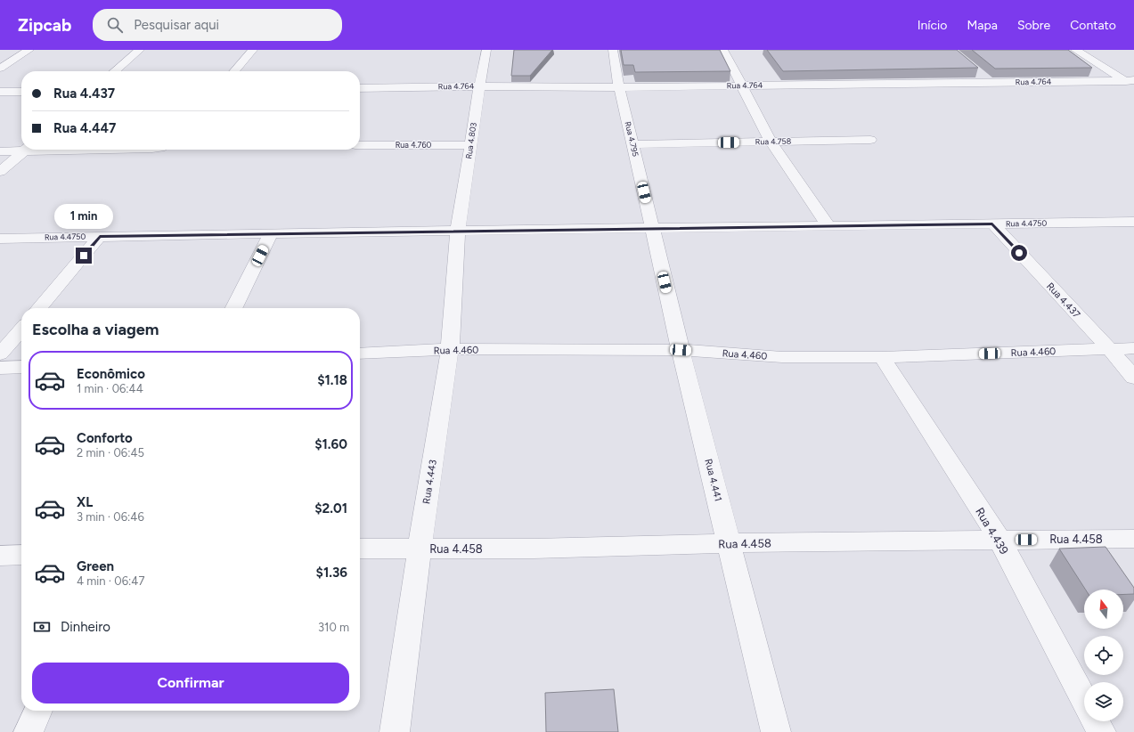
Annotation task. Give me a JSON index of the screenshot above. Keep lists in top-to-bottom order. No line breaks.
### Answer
{"streets":{"street":["Rua 4.764","Rua 4.795","Rua 4.803","Rua 4.758","Rua 4.760","Rua 4.4750","Rua 4.437","Rua 4.460","Rua 4.441","Rua 4.443","Rua 4.439","Rua 4.458"]},"crossings":[["Rua 4.764","Rua 4.795"],["Rua 4.764","Rua 4.803"],["Rua 4.795","Rua 4.758"],["Rua 4.795","Rua 4.4750"],["Rua 4.795","Rua 4.441"],["Rua 4.803","Rua 4.760"],["Rua 4.803","Rua 4.4750"],["Rua 4.803","Rua 4.443"],["Rua 4.4750","Rua 4.437"],["Rua 4.4750","Rua 4.441"],["Rua 4.4750","Rua 4.443"],["Rua 4.437","Rua 4.460"],["Rua 4.460","Rua 4.441"],["Rua 4.460","Rua 4.443"],["Rua 4.460","Rua 4.439"],["Rua 4.441","Rua 4.458"],["Rua 4.443","Rua 4.458"],["Rua 4.439","Rua 4.458"]],"north":"top","page":{"header":"Zipcab","search":"Pesquisar aqui","nav":["Início","Mapa","Sobre","Contato"],"banner":["Rua 4.437","Rua 4.447"],"bubble":"1 min","heading":"Escolha a viagem","list":[{"name":"Econômico","note":"1 min · 06:44","value":"$1.18"},{"name":"Conforto","note":"2 min · 06:45","value":"$1.60"},{"name":"XL","note":"3 min · 06:46","value":"$2.01"},{"name":"Green","note":"4 min · 06:47","value":"$1.36"}],"pay":["Dinheiro","310 m"],"buttons":"Confirmar"}}
